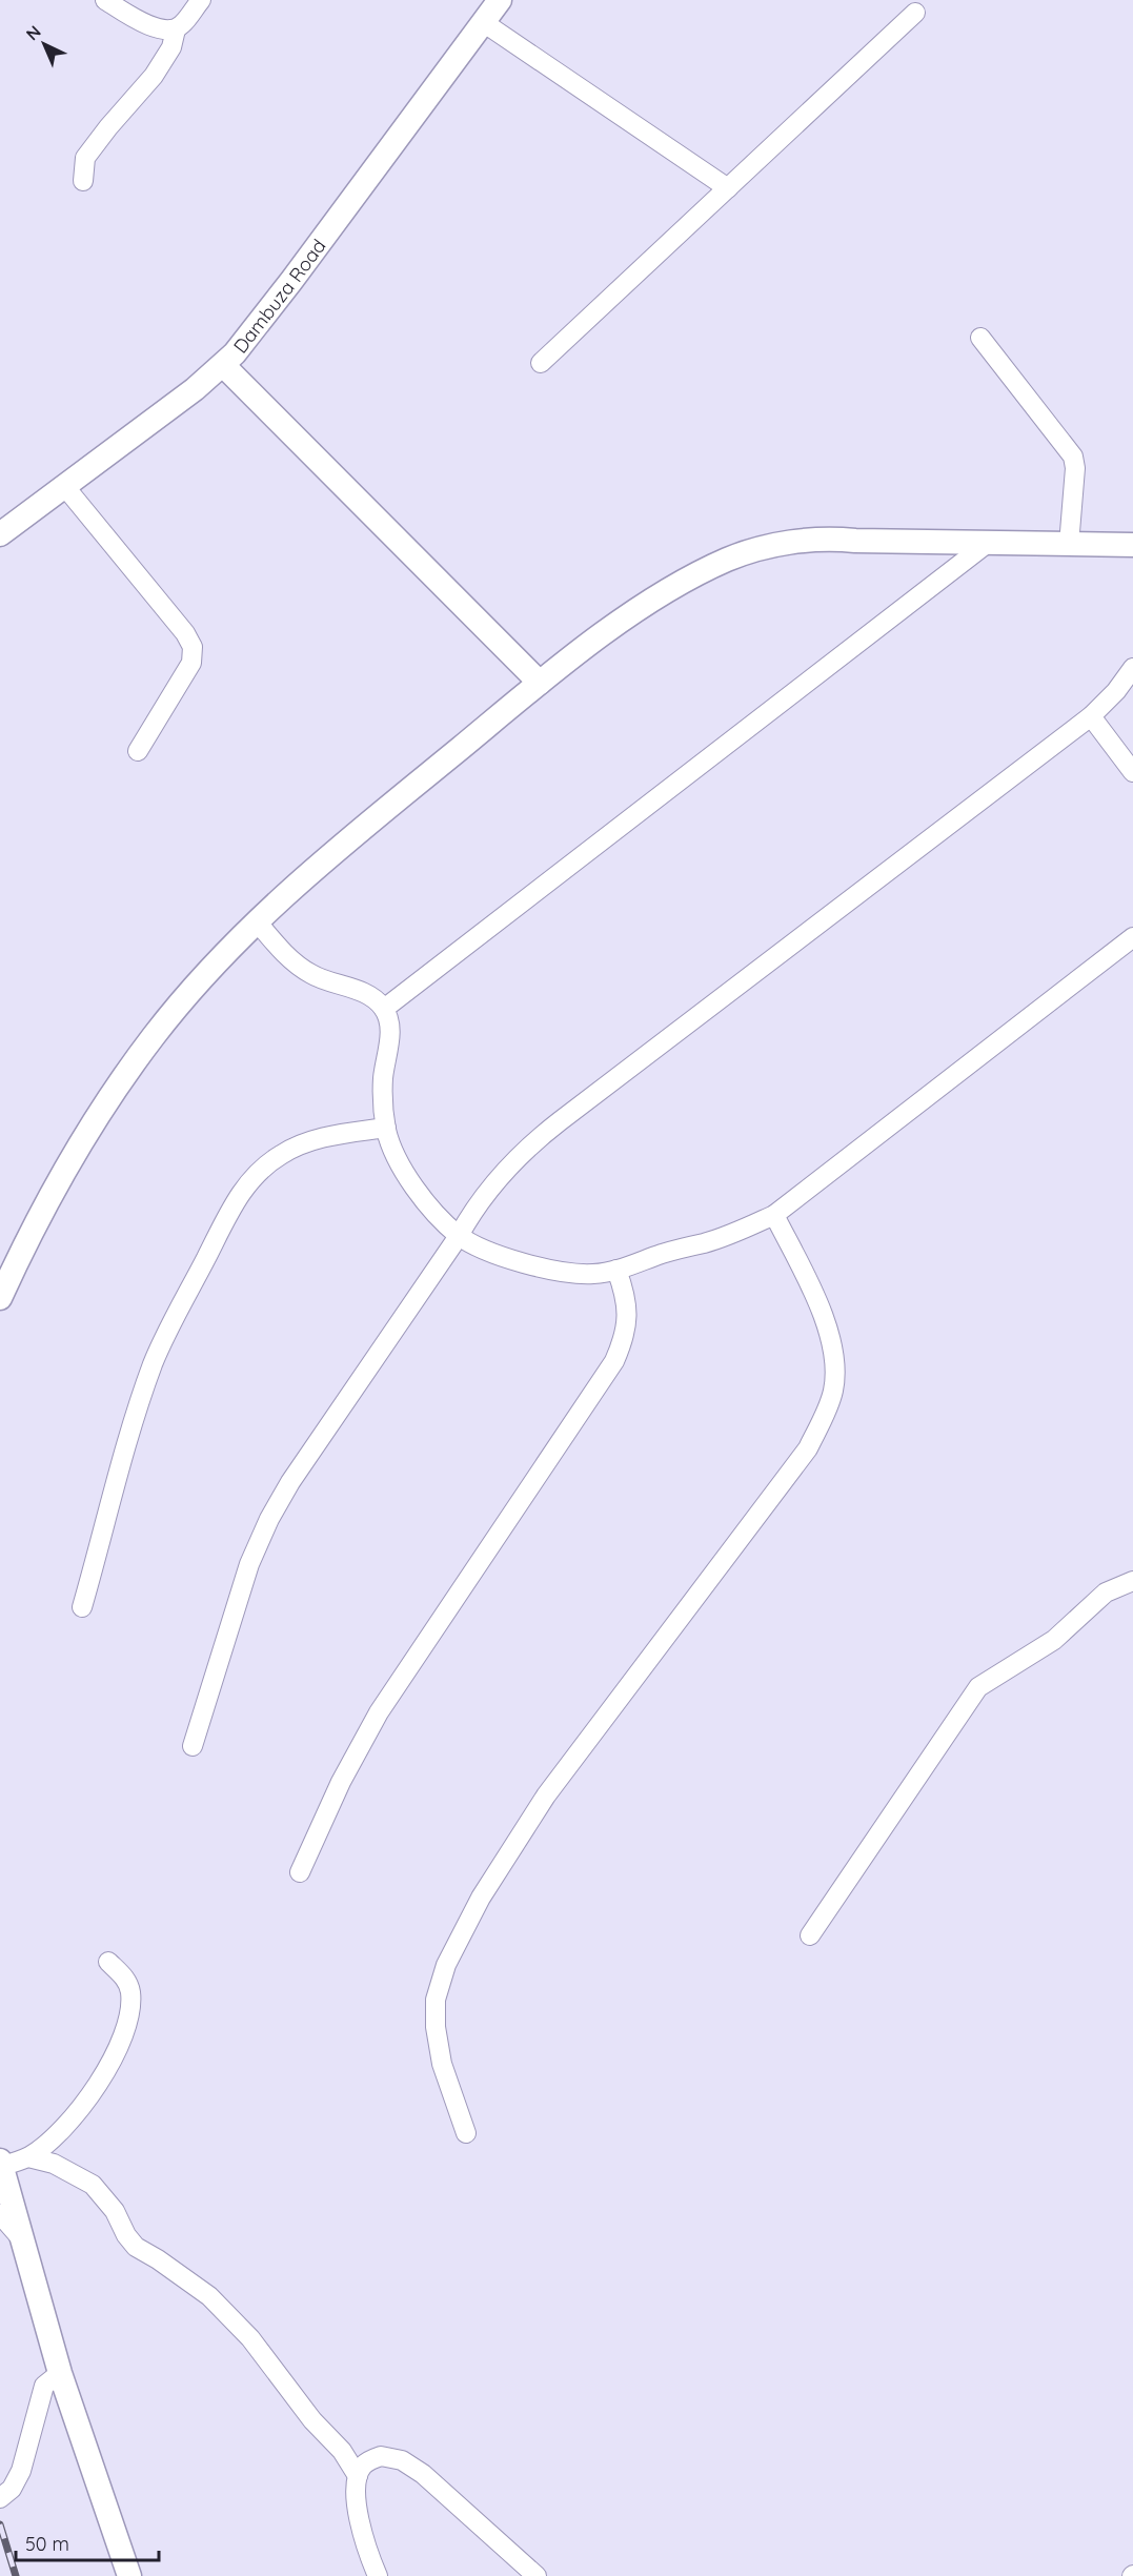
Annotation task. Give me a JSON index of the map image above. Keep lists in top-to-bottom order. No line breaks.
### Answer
{"streets":{"street":["Dambuza Road"]},"scale_bar":"50 m","north":"top left"}
